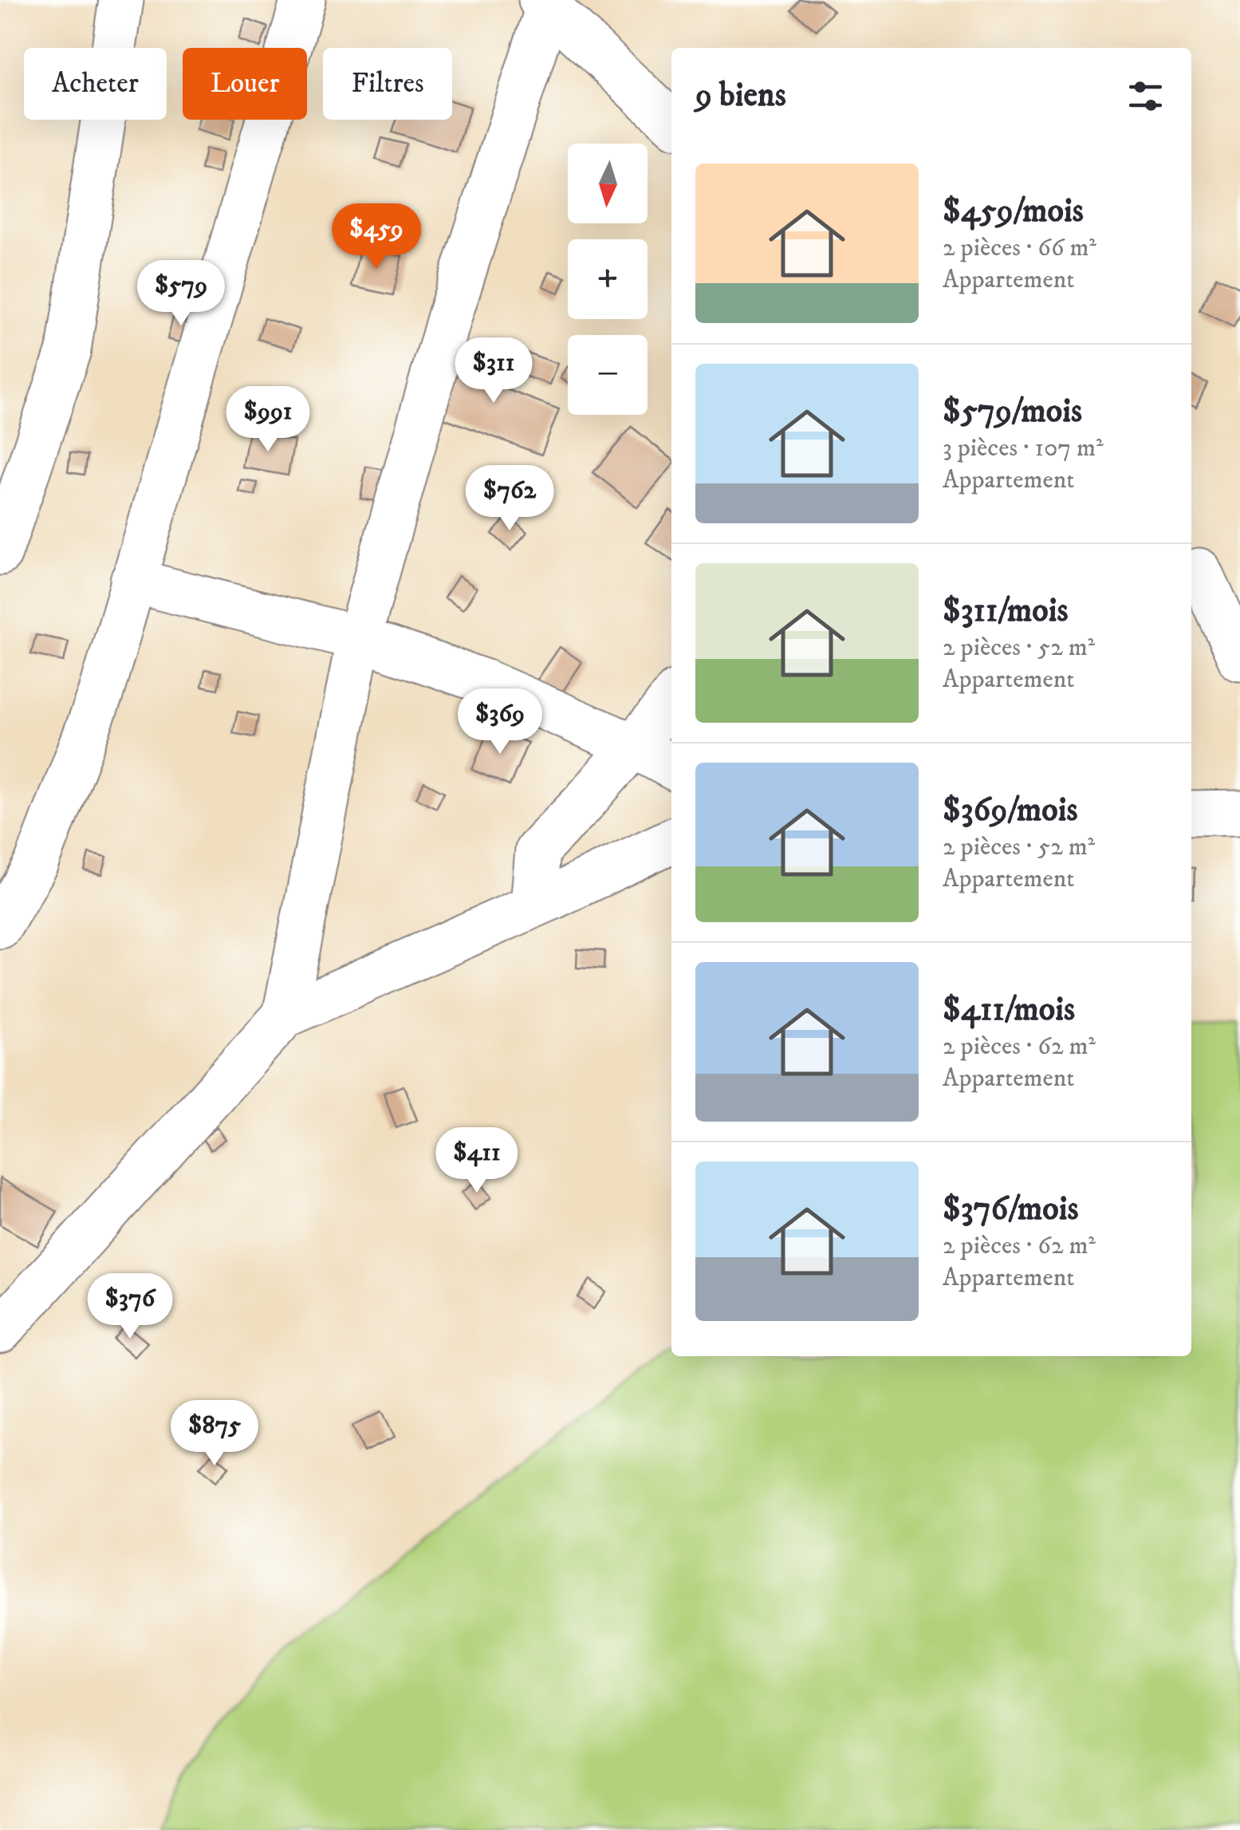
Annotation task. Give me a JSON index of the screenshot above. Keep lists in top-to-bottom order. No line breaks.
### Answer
{"north":"bottom","page":{"chip":["Acheter","Louer","Filtres"],"heading":"9 biens","map_buttons":["+","−"],"list":[{"name":"$459/mois","note":"2 pièces · 66 m² · Appartement"},{"name":"$579/mois","note":"3 pièces · 107 m² · Appartement"},{"name":"$311/mois","note":"2 pièces · 52 m² · Appartement"},{"name":"$369/mois","note":"2 pièces · 52 m² · Appartement"},{"name":"$411/mois","note":"2 pièces · 62 m² · Appartement"},{"name":"$376/mois","note":"2 pièces · 62 m² · Appartement"}],"price":["$459","$579","$311","$991","$762","$369","$411","$376","$875"]}}
